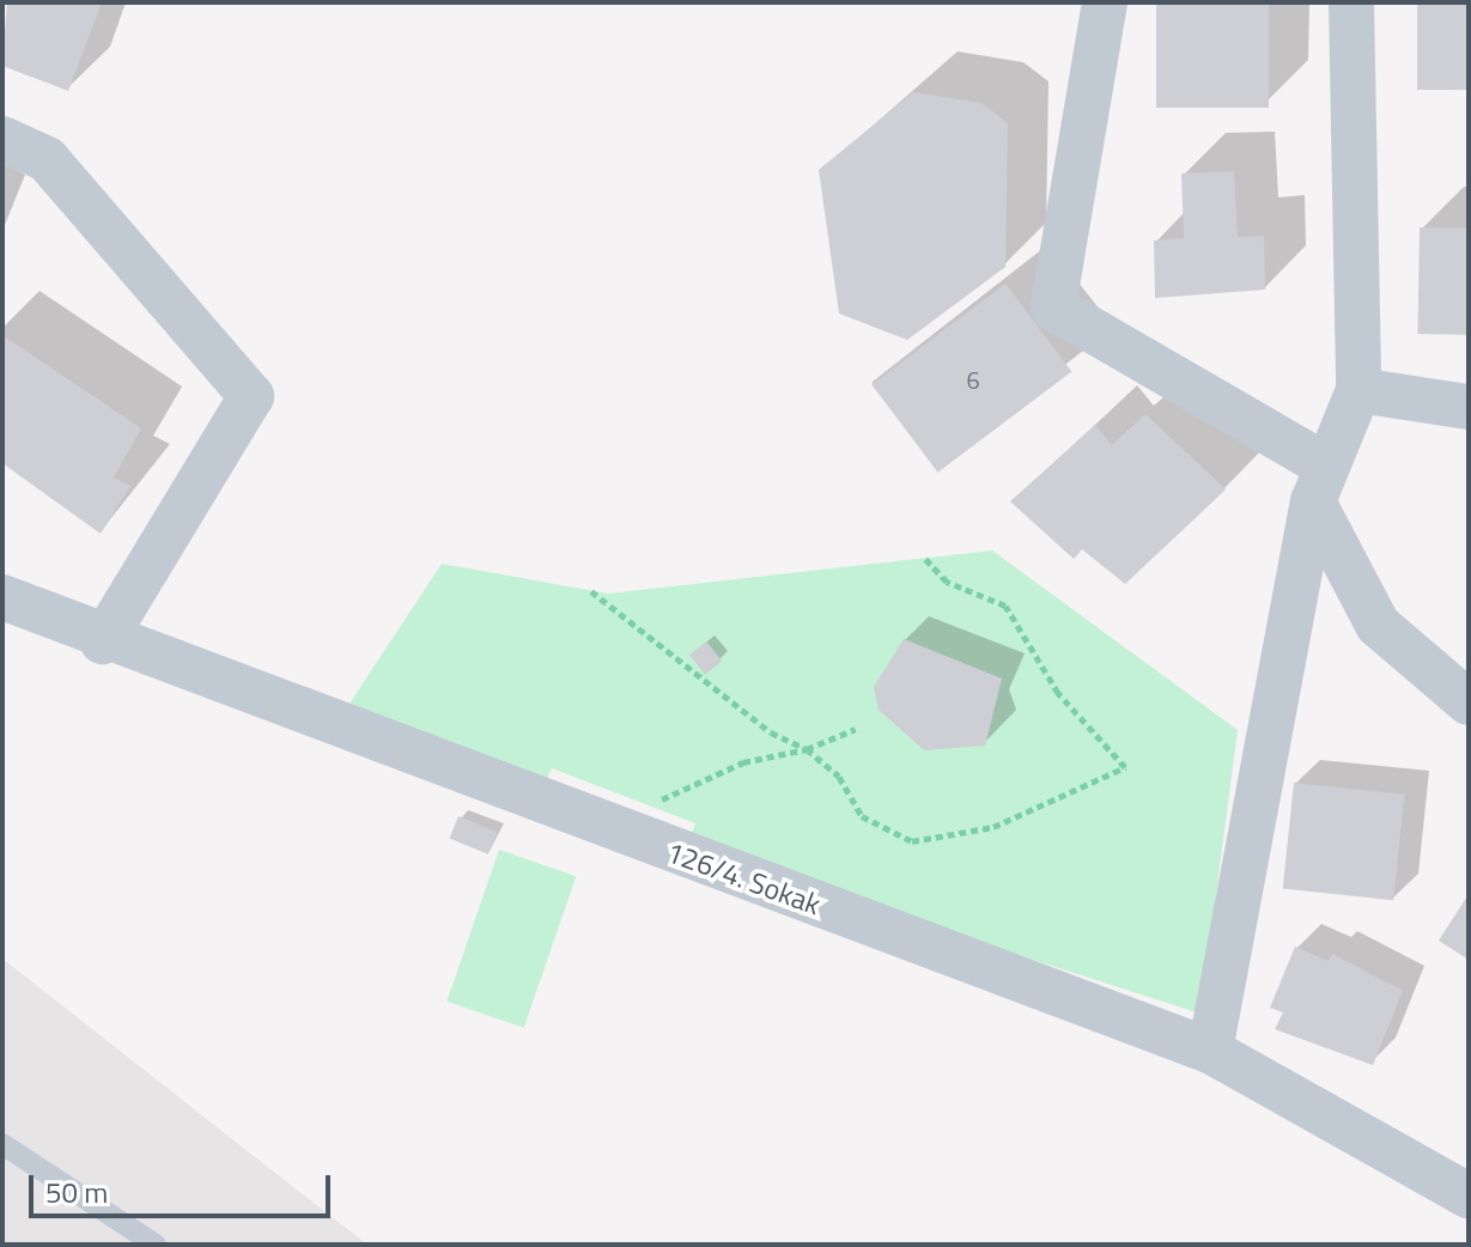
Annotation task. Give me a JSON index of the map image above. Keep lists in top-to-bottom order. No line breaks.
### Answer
{"streets":{"street":["126/4. Sokak"]},"house_numbers":["6"],"scale_bar":"50 m"}
